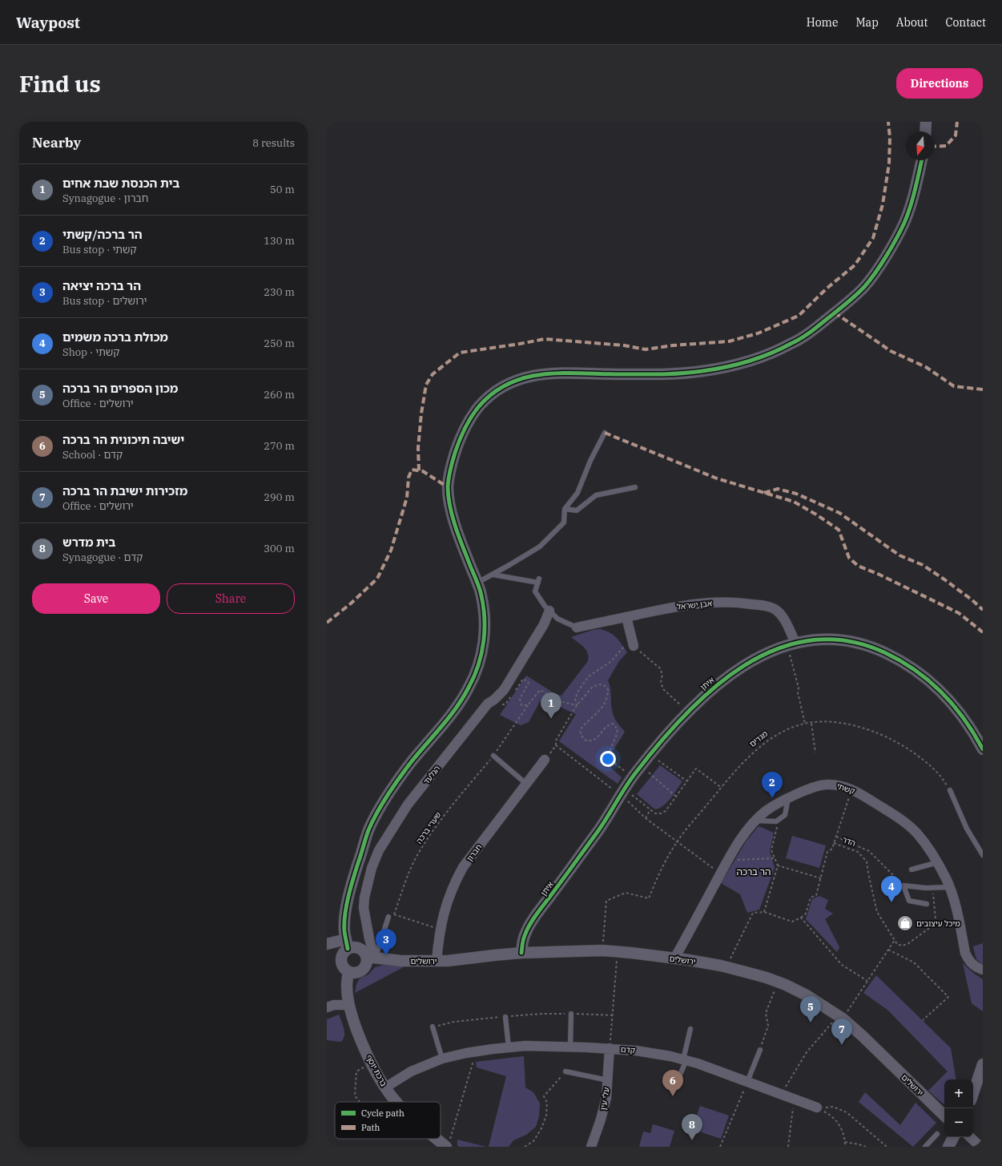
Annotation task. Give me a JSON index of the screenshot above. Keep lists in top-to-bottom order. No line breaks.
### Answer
{"streets":{"street":["אבן ישראל","איתן","הגלעד","קשתי","חברון","ירושלים","קדם","ברכת יוסף","עלי עין"],"path":["מגדים","שערי ברכה","הדר"]},"crossings":[["אבן ישראל","איתן"],["איתן","ירושלים"],["מגדים","ירושלים"],["הגלעד","ירושלים"],["קשתי","ירושלים"],["חברון","ירושלים"],["קדם","ברכת יוסף"],["קדם","עלי עין"]],"districts":["הר ברכה"],"places":{"shop":["מיכל עיצובים"]},"legend":["Cycle path","Path"],"north":"bottom","page":{"header":"Waypost","nav":["Home","Map","About","Contact"],"buttons":["Directions",["Save","Share"]],"title":"Find us","heading":["Nearby","8 results"],"list":[{"mark":"1","name":"בית הכנסת שבת אחים","note":"Synagogue · חברון","value":"50 m"},{"mark":"2","name":"הר ברכה/קשתי","note":"Bus stop · קשתי","value":"130 m"},{"mark":"3","name":"הר ברכה יציאה","note":"Bus stop · ירושלים","value":"230 m"},{"mark":"4","name":"מכולת ברכה משמים","note":"Shop · קשתי","value":"250 m"},{"mark":"5","name":"מכון הספרים הר ברכה","note":"Office · ירושלים","value":"260 m"},{"mark":"6","name":"ישיבה תיכונית הר ברכה","note":"School · קדם","value":"270 m"},{"mark":"7","name":"מזכירות ישיבת הר ברכה","note":"Office · ירושלים","value":"290 m"},{"mark":"8","name":"בית מדרש","note":"Synagogue · קדם","value":"300 m"}],"pins":["1","2","4","3","5","7","6","8"],"map_buttons":["+","−"]}}
